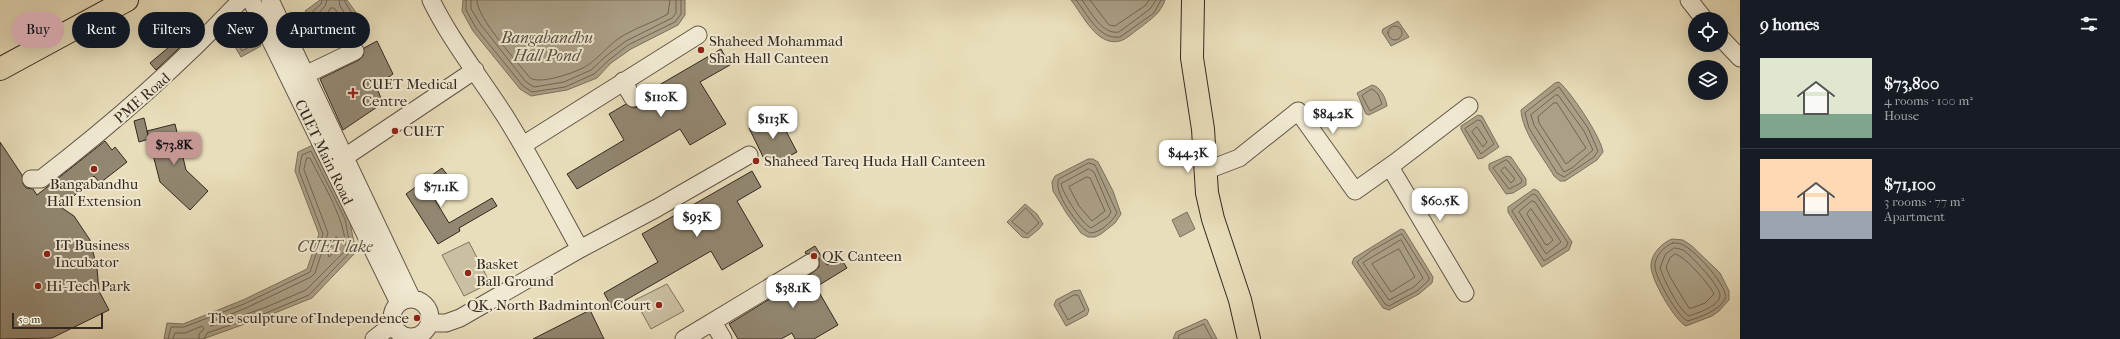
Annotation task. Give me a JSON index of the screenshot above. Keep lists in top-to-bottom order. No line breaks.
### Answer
{"streets":{"street":["PME Road","CUET Main Road"]},"water":["Bangabandhu Hall Pond","CUET lake"],"places":{"other":["Shaheed Mohammad Shah Hall Canteen","CUET","Shaheed Tareq Huda Hall Canteen","Bangabandhu Hall Extension","IT Business Incubator","QK Canteen","Basket Ball Ground","Hi-Tech Park","QK, North Badminton Court","The sculpture of Independence"],"health":["CUET Medical Centre"]},"scale_bar":"50 m","page":{"heading":"9 homes","chip":["Buy","Rent","Filters","New","Apartment"],"list":[{"name":"$73,800","note":"4 rooms · 100 m² · House"},{"name":"$71,100","note":"3 rooms · 77 m² · Apartment"}],"price":["$110K","$84.2K","$113K","$73.8K","$44.3K","$71.1K","$60.5K","$93K","$38.1K"],"scale":"50 m"}}
